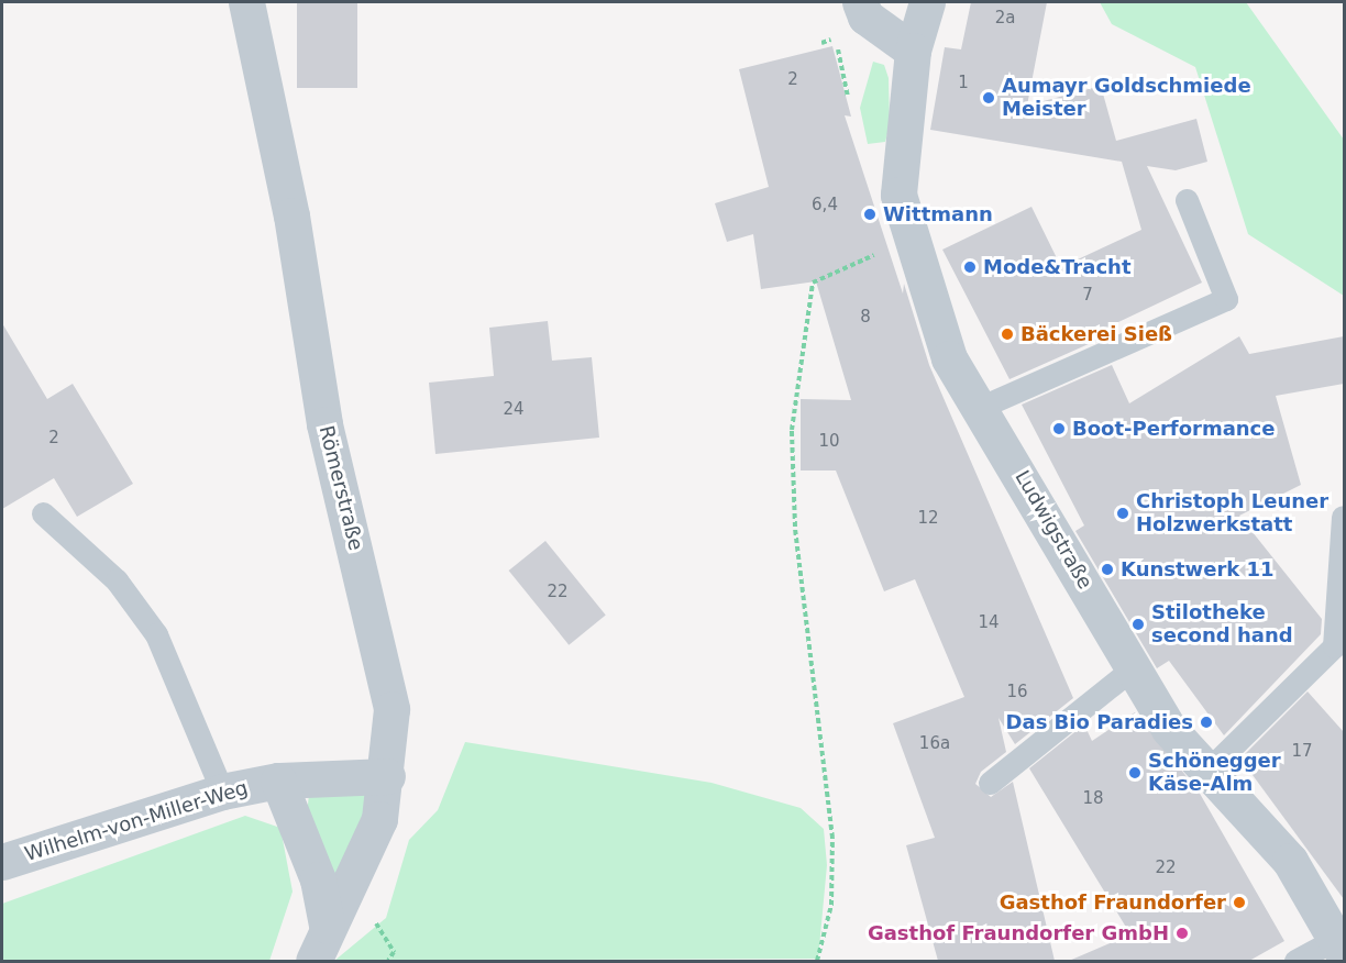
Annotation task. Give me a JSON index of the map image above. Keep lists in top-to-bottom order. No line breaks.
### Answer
{"streets":{"street":["Römerstraße","Ludwigstraße","Wilhelm-von-Miller-Weg"]},"crossings":[["Römerstraße","Wilhelm-von-Miller-Weg"]],"places":["Aumayr Goldschmiede Meister","Wittmann","Mode&Tracht","Bäckerei Sieß","Boot-Performance","Christoph Leuner Holzwerkstatt","Kunstwerk 11","Stilotheke second hand","Das Bio Paradies","Schönegger Käse-Alm","Gasthof Fraundorfer","Gasthof Fraundorfer GmbH"],"house_numbers":["2a","2","1","6,4","7","8","24","2","10","12","22","14","16","16a","17","18","22"]}
